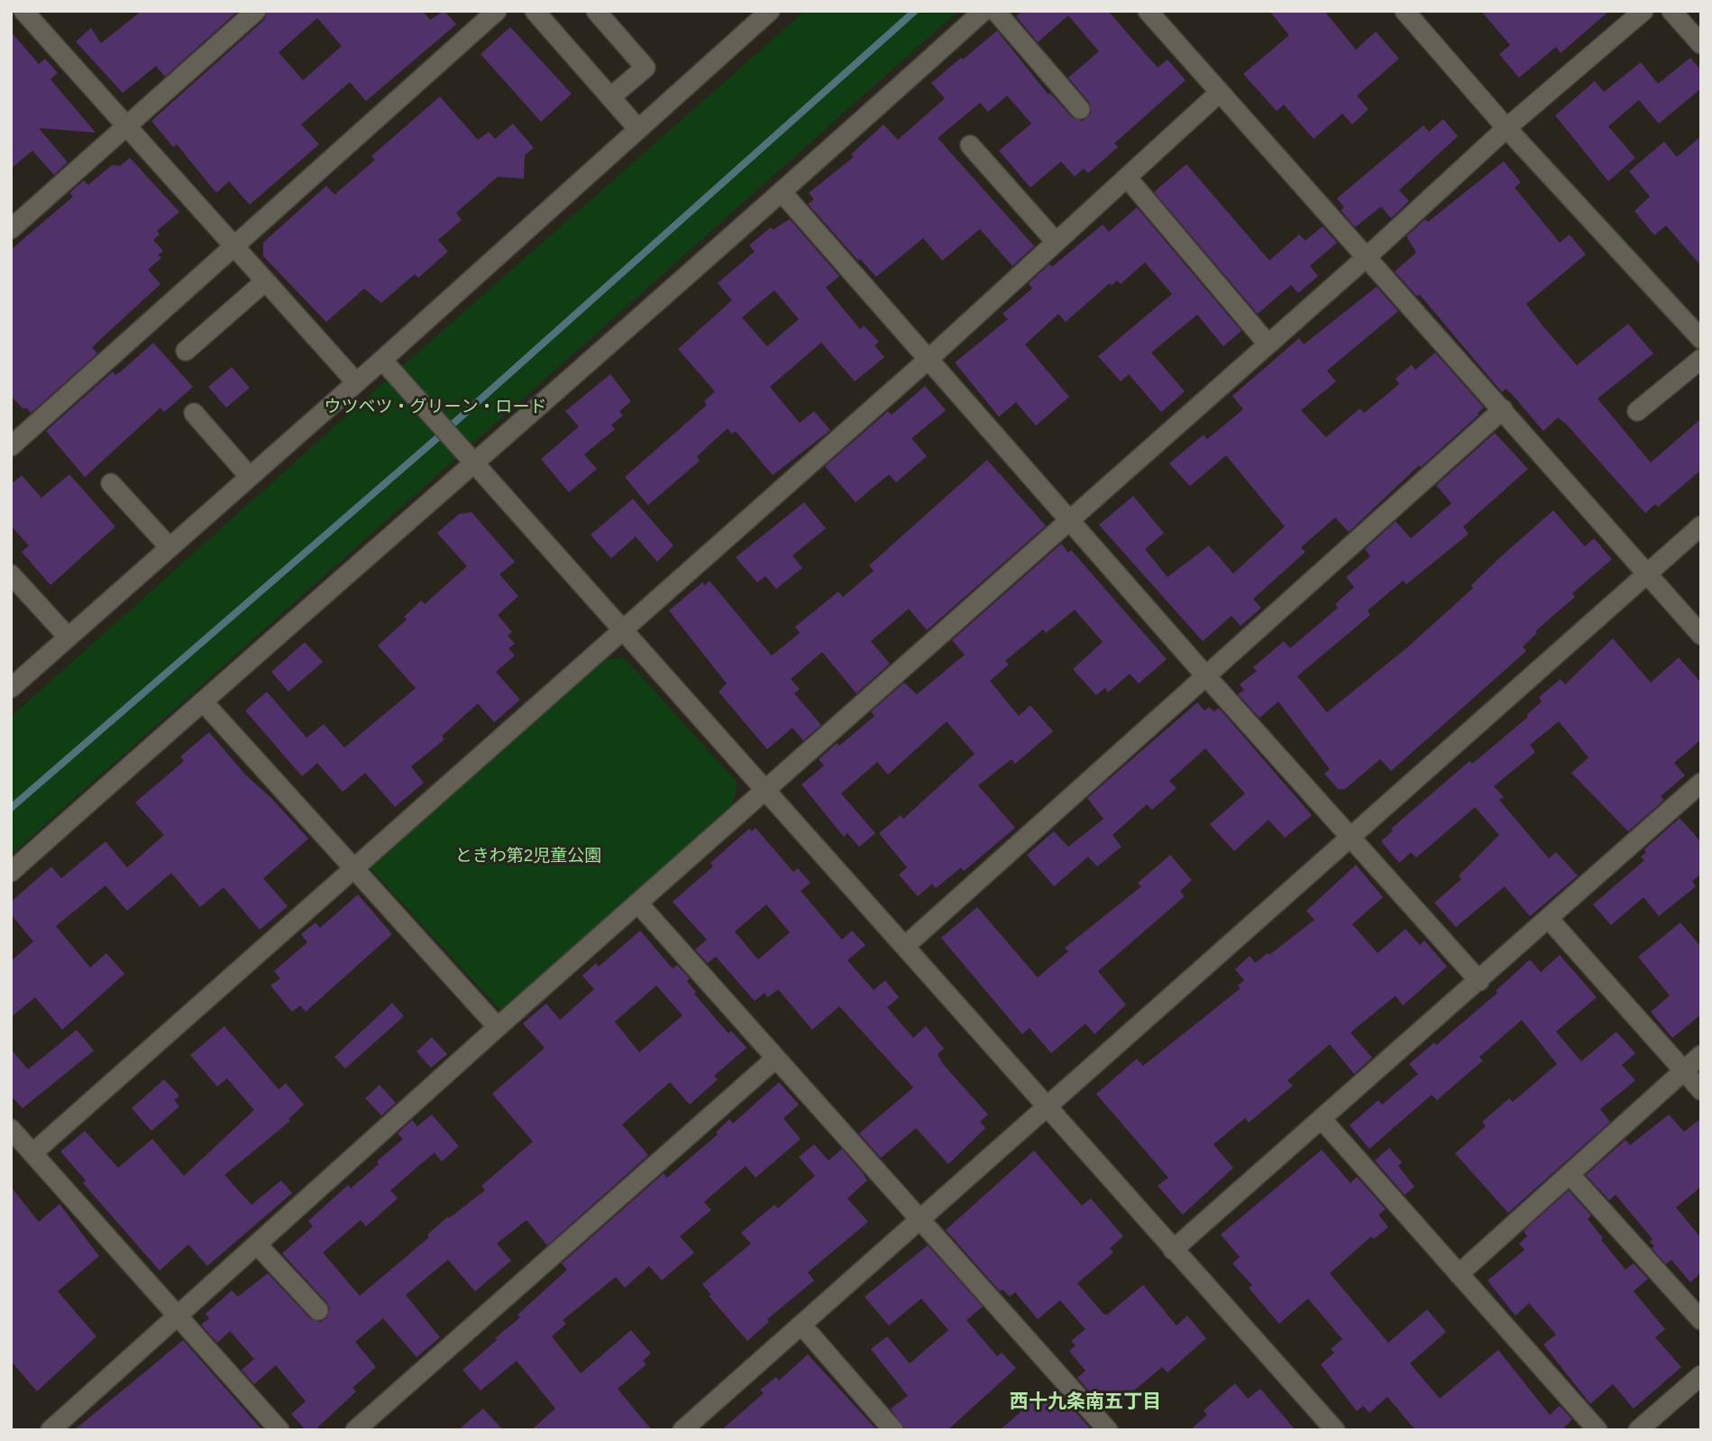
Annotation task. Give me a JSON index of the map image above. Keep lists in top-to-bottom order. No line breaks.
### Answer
{"districts":["西十九条南五丁目"],"parks":["ウツベツ・グリーン・ロード","ときわ第2児童公園"]}
